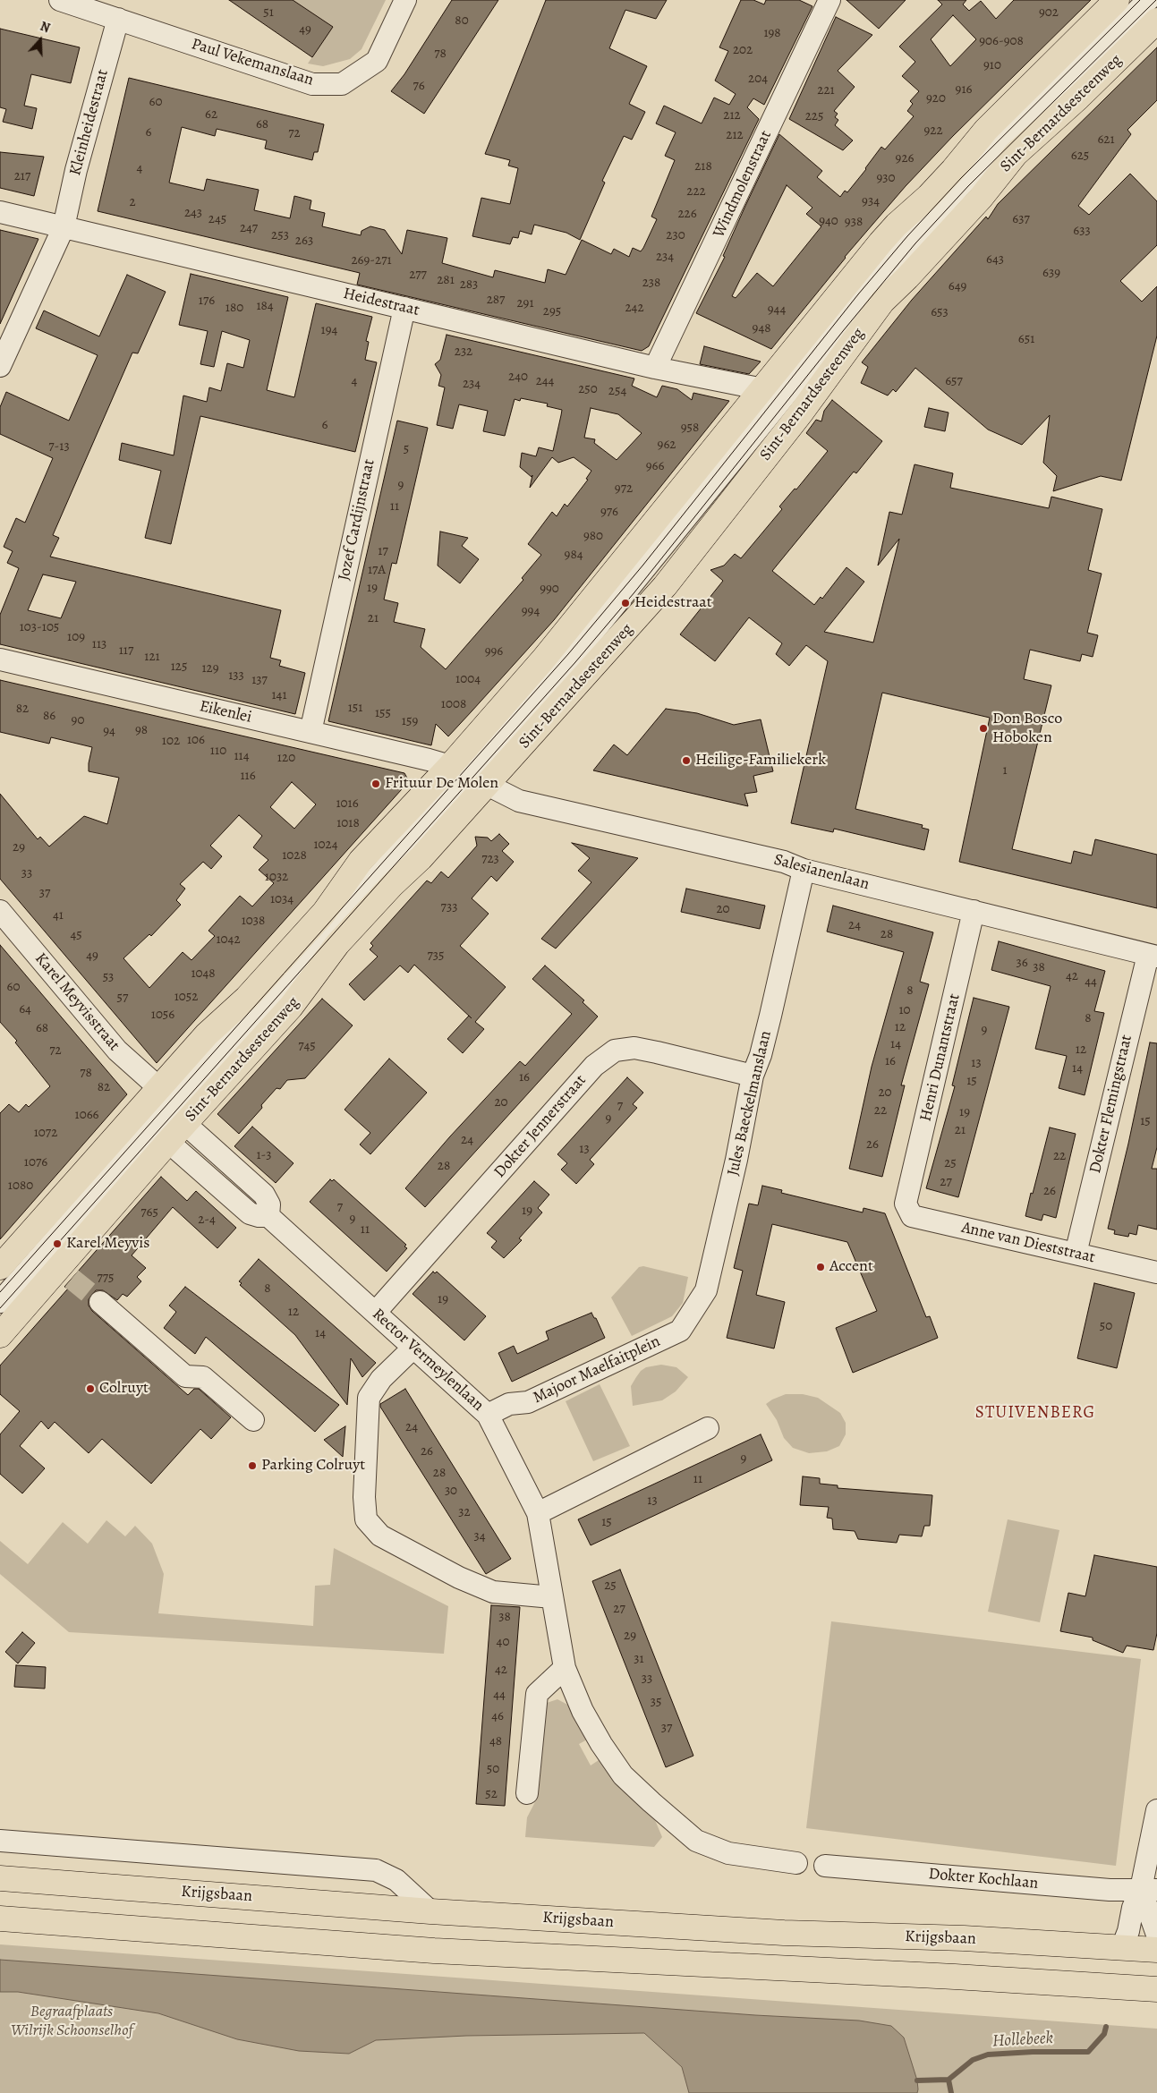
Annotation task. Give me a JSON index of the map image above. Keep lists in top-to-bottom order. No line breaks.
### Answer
{"streets":{"main road":["Sint-Bernardsesteenweg","Krijgsbaan"],"street":["Paul Vekemanslaan","Kleinheidestraat","Windmolenstraat","Heidestraat","Jozef Cardijnstraat","Eikenlei","Salesianenlaan","Karel Meyvisstraat","Henri Dunantstraat","Jules Baeckelmanslaan","Dokter Flemingstraat","Dokter Jennerstraat","Anne van Dieststraat","Rector Vermeylenlaan","Majoor Maelfaitplein","Dokter Kochlaan"]},"crossings":[["Paul Vekemanslaan","Kleinheidestraat"],["Sint-Bernardsesteenweg","Heidestraat"],["Sint-Bernardsesteenweg","Eikenlei"],["Sint-Bernardsesteenweg","Salesianenlaan"],["Sint-Bernardsesteenweg","Karel Meyvisstraat"],["Sint-Bernardsesteenweg","Rector Vermeylenlaan"],["Kleinheidestraat","Heidestraat"],["Windmolenstraat","Heidestraat"],["Heidestraat","Jozef Cardijnstraat"],["Jozef Cardijnstraat","Eikenlei"],["Eikenlei","Salesianenlaan"],["Salesianenlaan","Henri Dunantstraat"],["Salesianenlaan","Jules Baeckelmanslaan"],["Salesianenlaan","Dokter Flemingstraat"],["Henri Dunantstraat","Anne van Dieststraat"],["Jules Baeckelmanslaan","Dokter Jennerstraat"],["Jules Baeckelmanslaan","Majoor Maelfaitplein"],["Dokter Flemingstraat","Anne van Dieststraat"],["Dokter Jennerstraat","Rector Vermeylenlaan"],["Rector Vermeylenlaan","Majoor Maelfaitplein"]],"districts":["STUIVENBERG"],"water":["Hollebeek"],"parks":["Begraafplaats Wilrijk Schoonselhof"],"places":["Heidestraat","Don Bosco Hoboken","Heilige-Familiekerk","Frituur De Molen","Karel Meyvis","Accent","Colruyt","Parking Colruyt"],"house_numbers":["51","902","80","49","198","906-908","202","78","910","204","76","916","221","920","60","62","212","225","68","922","6","72","212","621","625","926","218","4","217","930","222","934","2","243","226","245","637","940","938","247","633","253","230","263","234","643","269-271","639","277","281","238","283","649","287","176","291","184","180","242","944","295","653","948","194","651","232","240","4","244","657","234","250","254","6","958","962","7-13","5","966","9","972","11","976","980","17","984","17A","19","990","994","21","103-105","109","113","117","996","121","125","129","133","1004","137","141","1008","151","82","155","86","90","159","98","94","106","102","110","114","120","1","116","1016","1018","1024","29","1028","723","33","1032","37","1034","733","20","41","1038","24","28","45","1042","49","735","36","38","1048","42","53","44","60","8","1052","57","64","10","1056","8","12","68","9","14","745","12","72","16","13","14","78","16","15","82","20","20","7","22","19","1066","9","15","21","1072","24","26","13","1-3","22","1076","25","28","27","1080","26","7","19","765","9","2-4","11","775","8","19","12","50","14","24","26","9","28","11","30","13","32","15","34","25","27","38","29","40","31","42","33","44","35","46","37","48","50","52"],"north":"top"}
